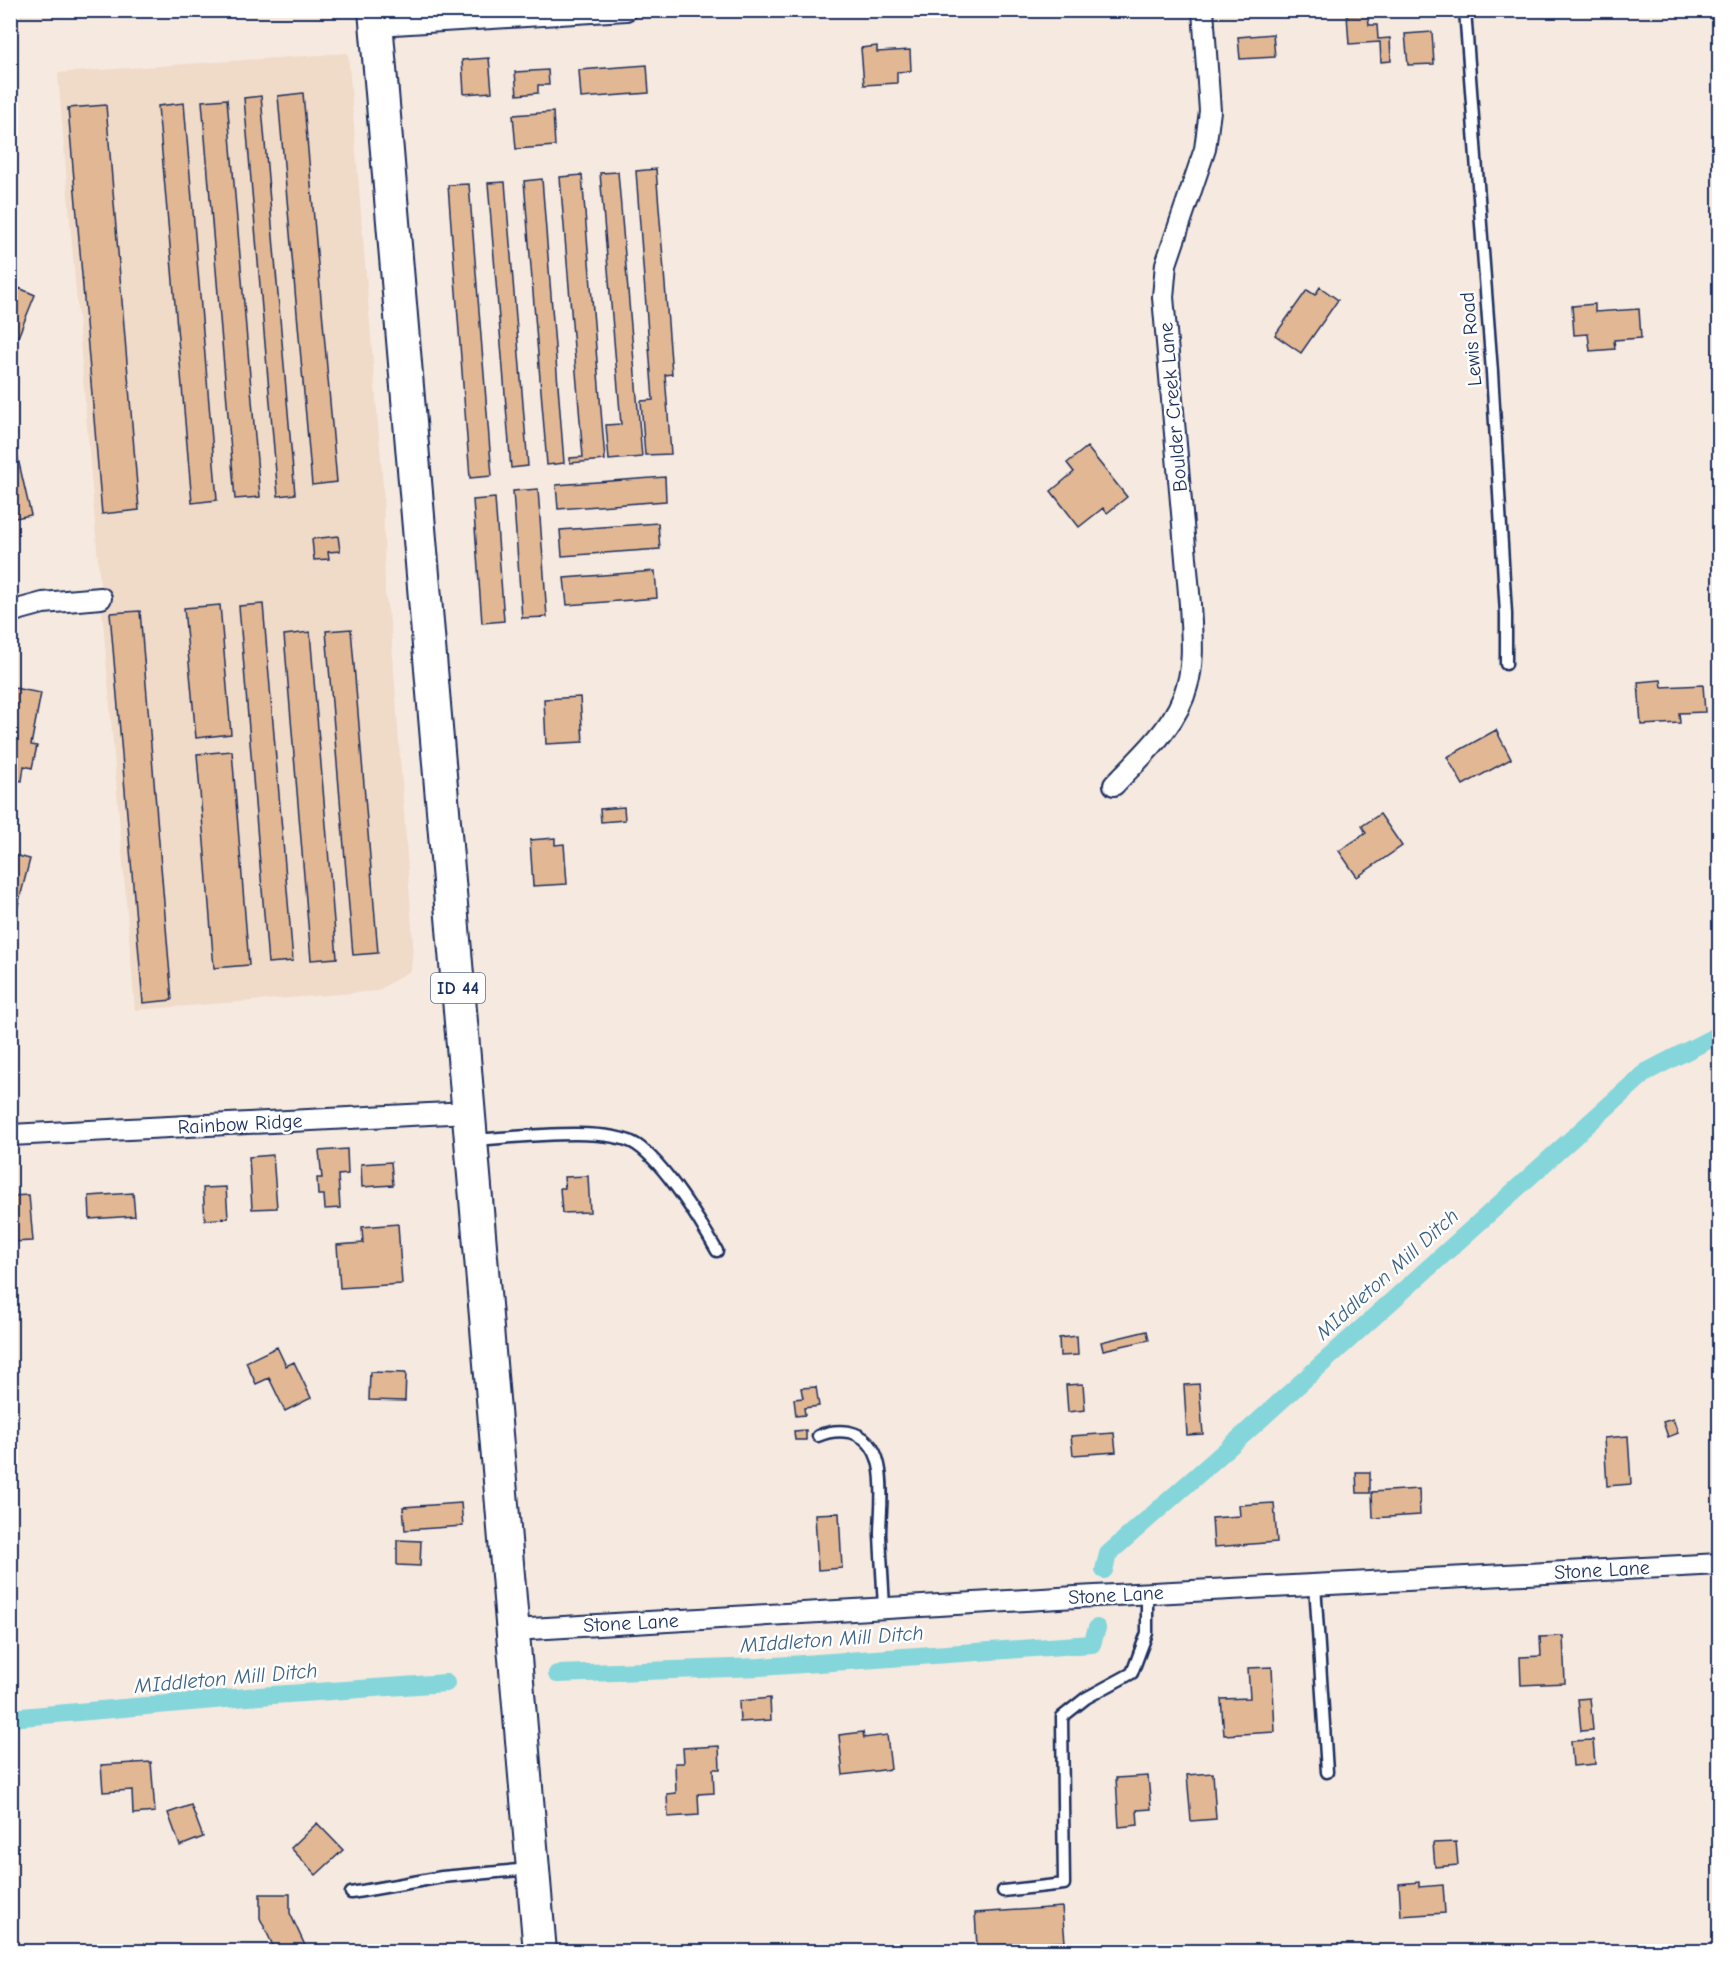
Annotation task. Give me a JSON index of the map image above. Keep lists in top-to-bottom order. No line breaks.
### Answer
{"streets":{"main road":["ID 44"],"street":["Boulder Creek Lane","Rainbow Ridge","Stone Lane"],"lane":["Lewis Road"]},"crossings":[["ID 44","Rainbow Ridge"],["ID 44","Stone Lane"]],"water":["MIddleton Mill Ditch"]}
